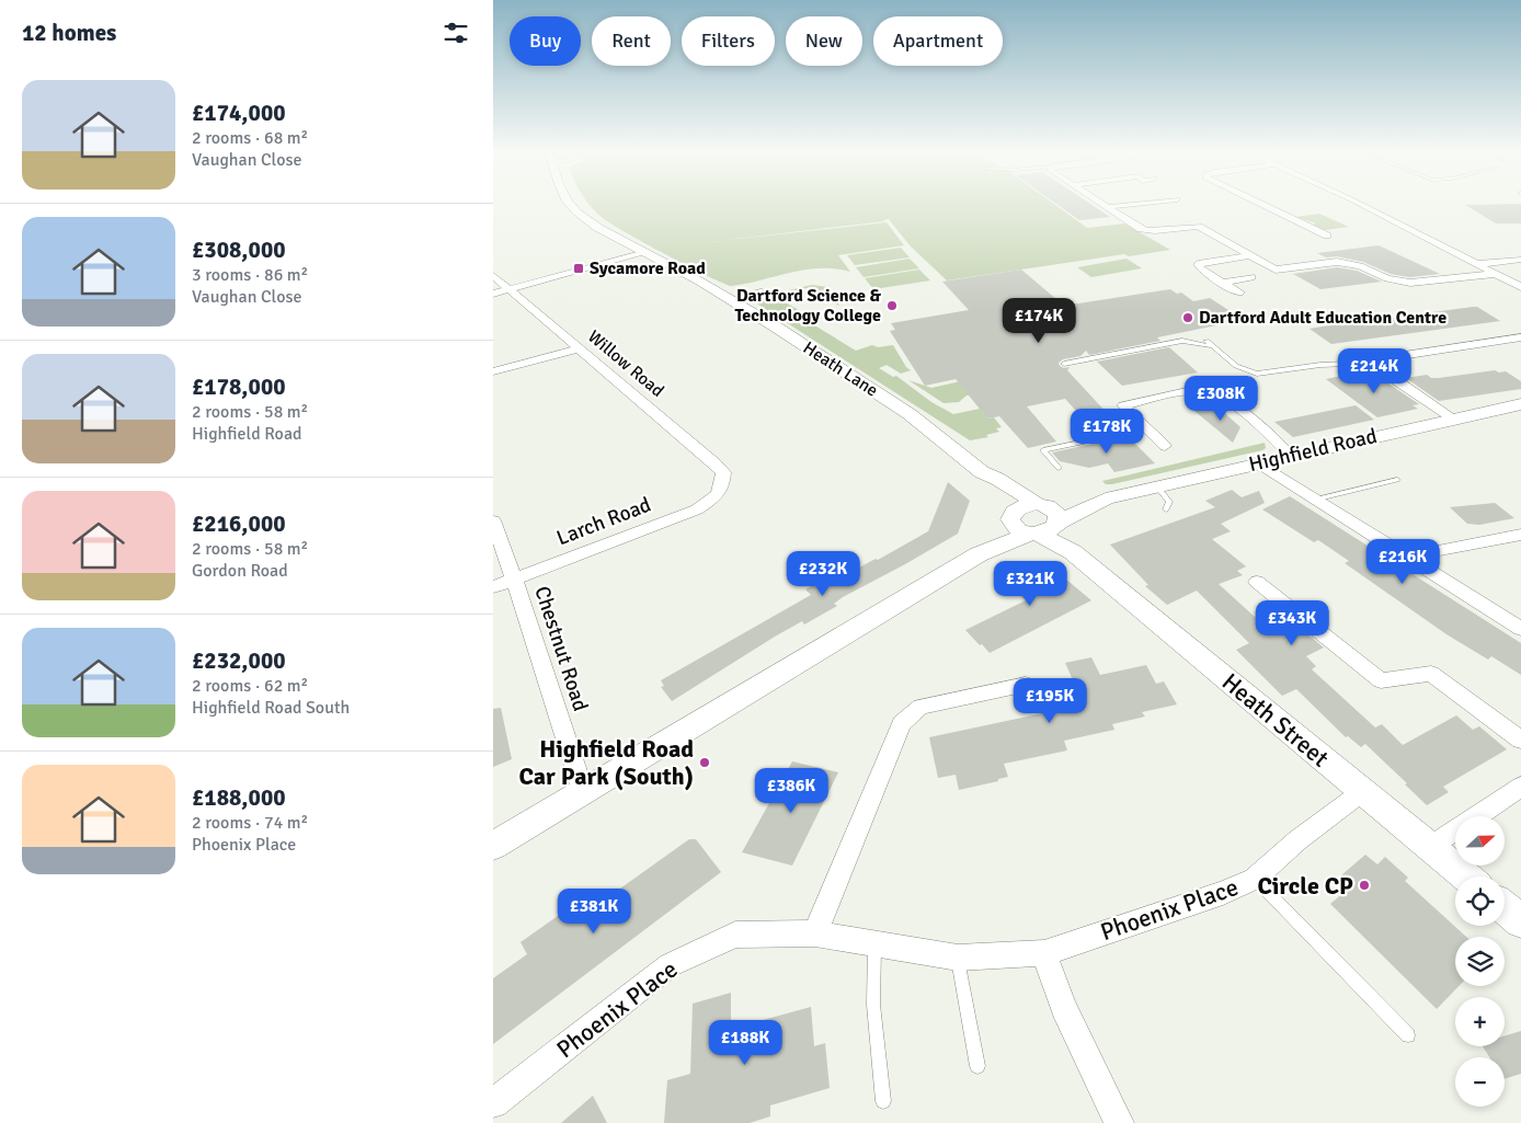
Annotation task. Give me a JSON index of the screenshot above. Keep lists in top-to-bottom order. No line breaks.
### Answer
{"streets":{"street":["Willow Road","Heath Lane","Highfield Road","Larch Road","Chestnut Road","Heath Street","Phoenix Place"]},"crossings":[["Willow Road","Larch Road"],["Heath Lane","Highfield Road"],["Heath Lane","Heath Street"],["Highfield Road","Heath Street"],["Larch Road","Chestnut Road"],["Heath Street","Phoenix Place"]],"places":{"transit":["Sycamore Road"],"other":["Dartford Science & Technology College","Dartford Adult Education Centre","Highfield Road Car Park (South)","Circle CP"]},"north":"right","page":{"heading":"12 homes","chip":["Buy","Rent","Filters","New","Apartment"],"list":[{"name":"£174,000","note":"2 rooms · 68 m² · Vaughan Close"},{"name":"£308,000","note":"3 rooms · 86 m² · Vaughan Close"},{"name":"£178,000","note":"2 rooms · 58 m² · Highfield Road"},{"name":"£216,000","note":"2 rooms · 58 m² · Gordon Road"},{"name":"£232,000","note":"2 rooms · 62 m² · Highfield Road South"},{"name":"£188,000","note":"2 rooms · 74 m² · Phoenix Place"}],"price":["£174K","£214K","£308K","£178K","£216K","£232K","£321K","£343K","£195K","£386K","£381K","£188K"],"map_buttons":["+","−"]}}
